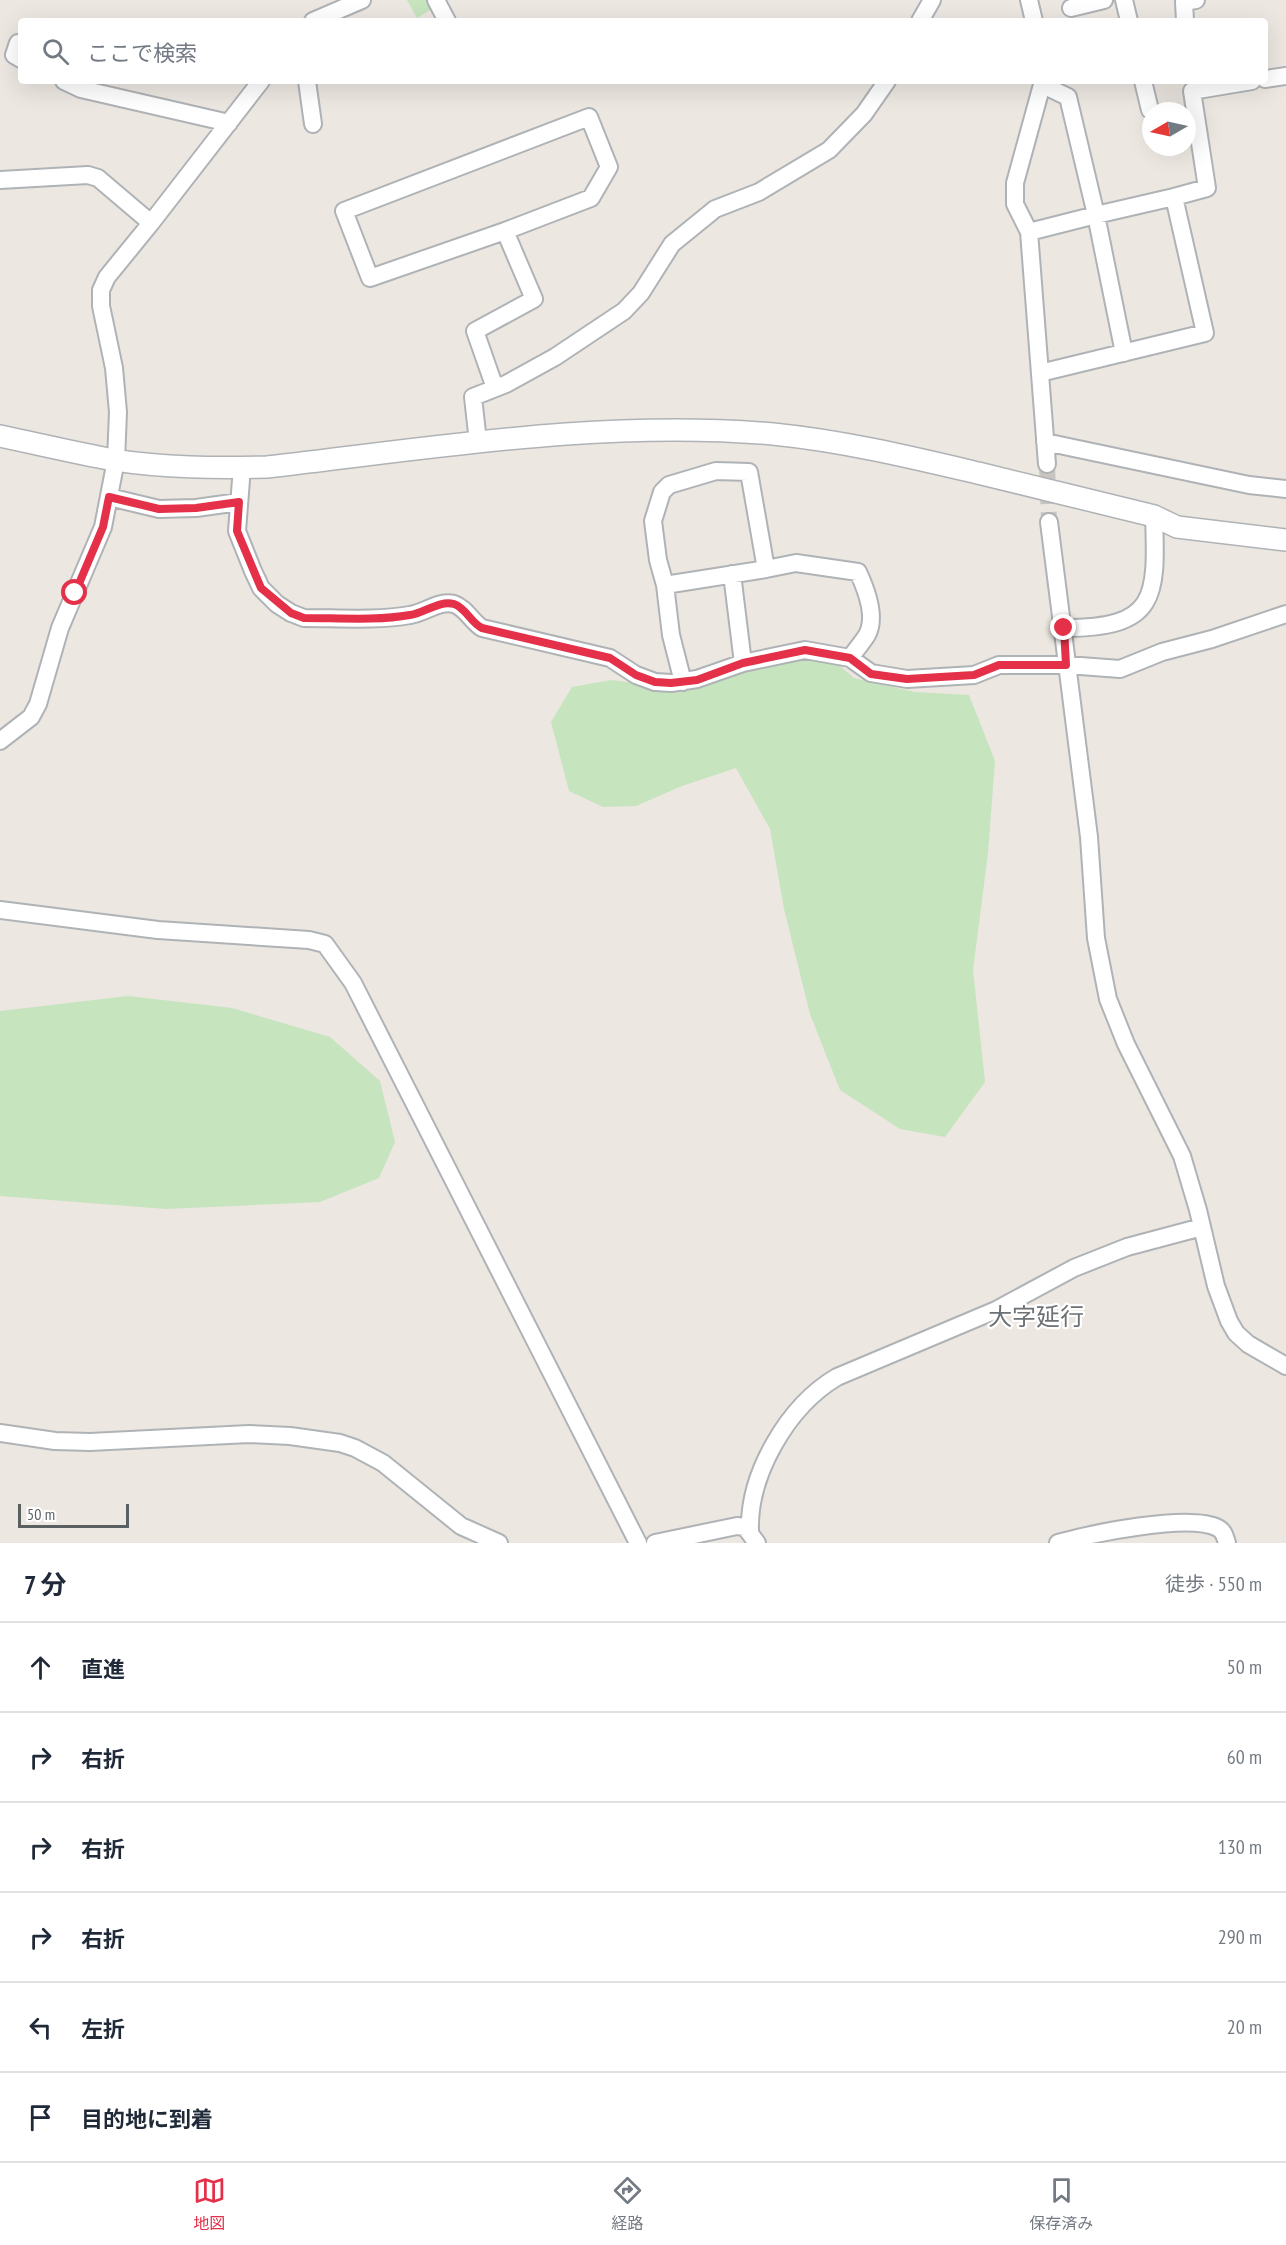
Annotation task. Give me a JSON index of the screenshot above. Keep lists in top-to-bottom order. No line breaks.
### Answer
{"districts":["大字延行"],"scale_bar":"50 m","north":"left","page":{"search":"ここで検索","scale":"50 m","heading":["7 分","徒歩 · 550 m"],"list":[["直進","50 m"],["右折","60 m"],["右折","130 m"],["右折","290 m"],["左折","20 m"],"目的地に到着"],"nav":["地図","経路","保存済み"]}}
